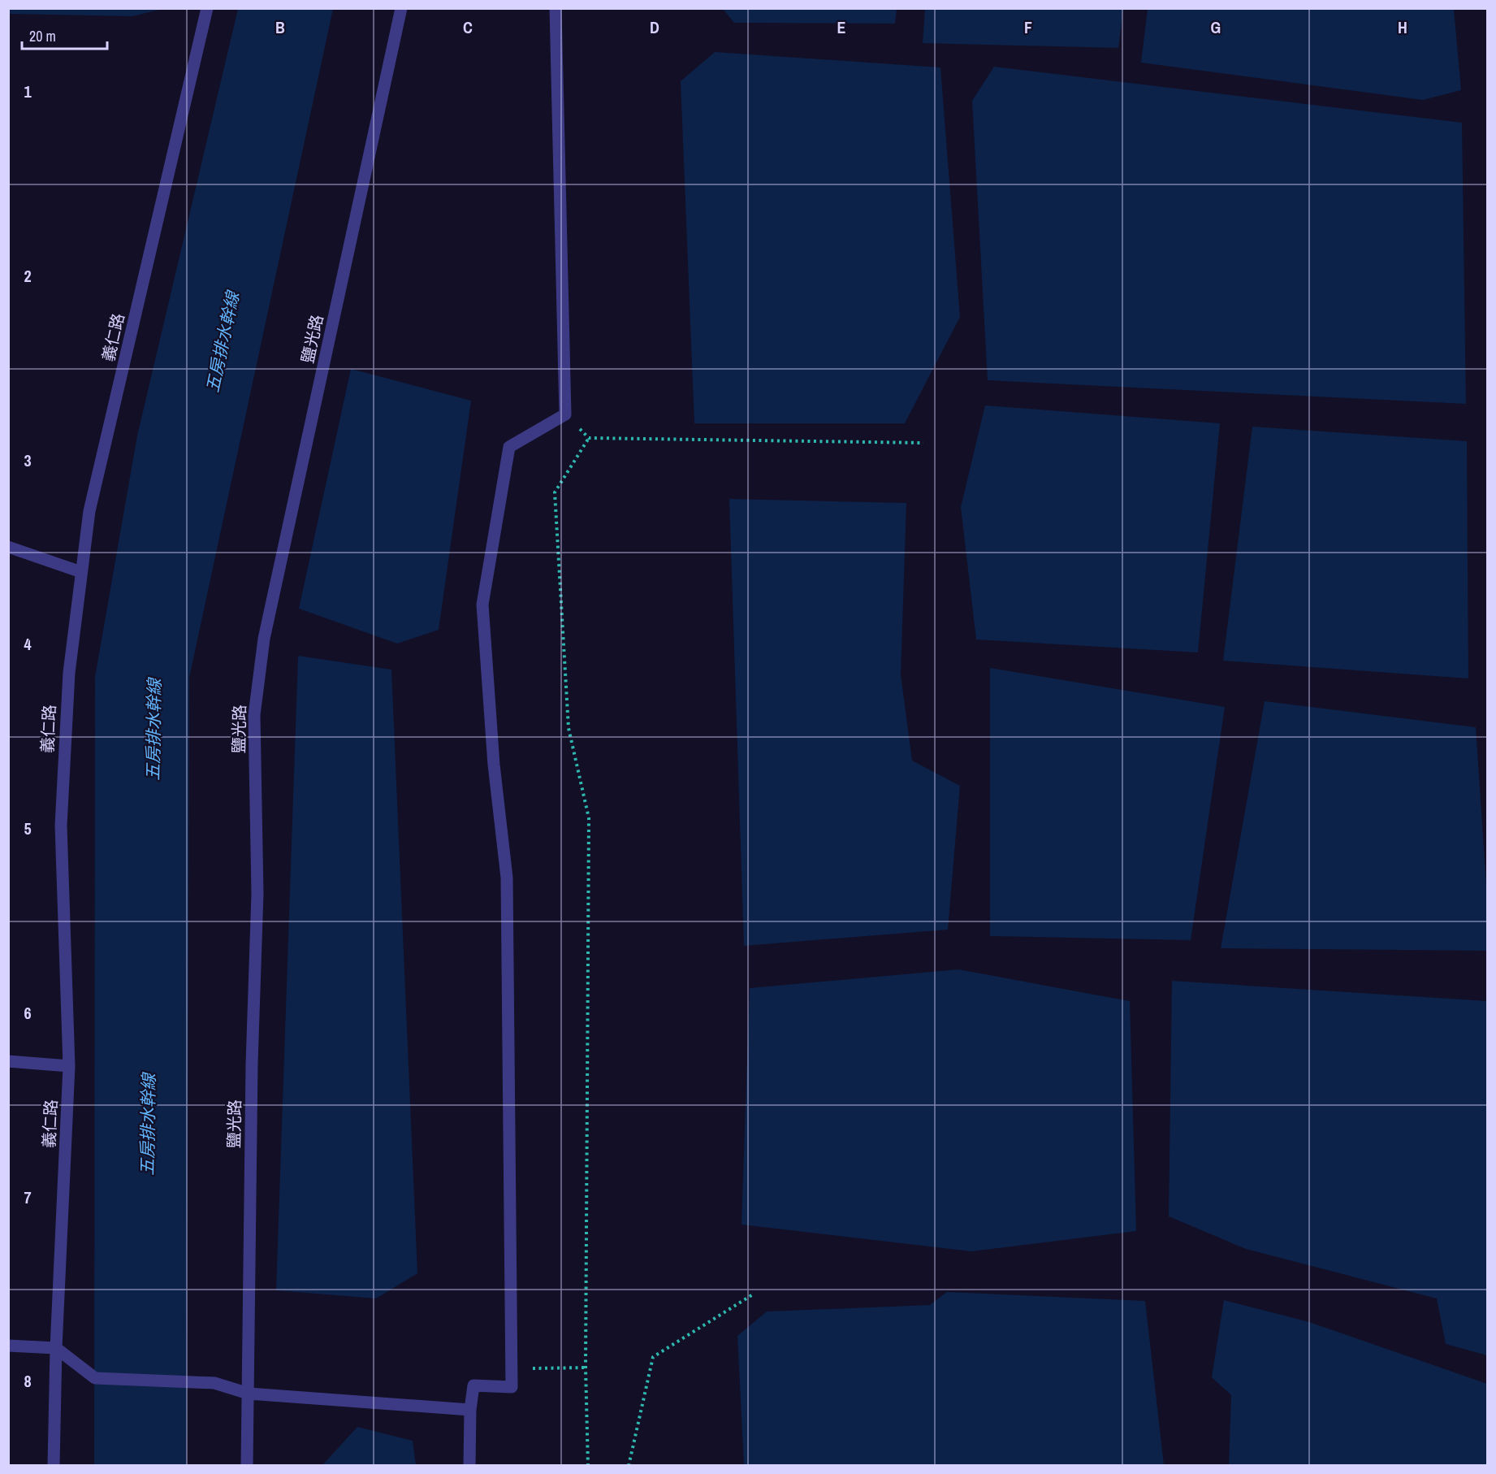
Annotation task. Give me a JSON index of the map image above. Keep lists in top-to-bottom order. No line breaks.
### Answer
{"streets":{"street":["義仁路","鹽光路"]},"water":["五房排水幹線"],"scale_bar":"20 m","grid":{"columns":["B","C","D","E","F","G","H"],"rows":["1","2","3","4","5","6","7","8"]}}
